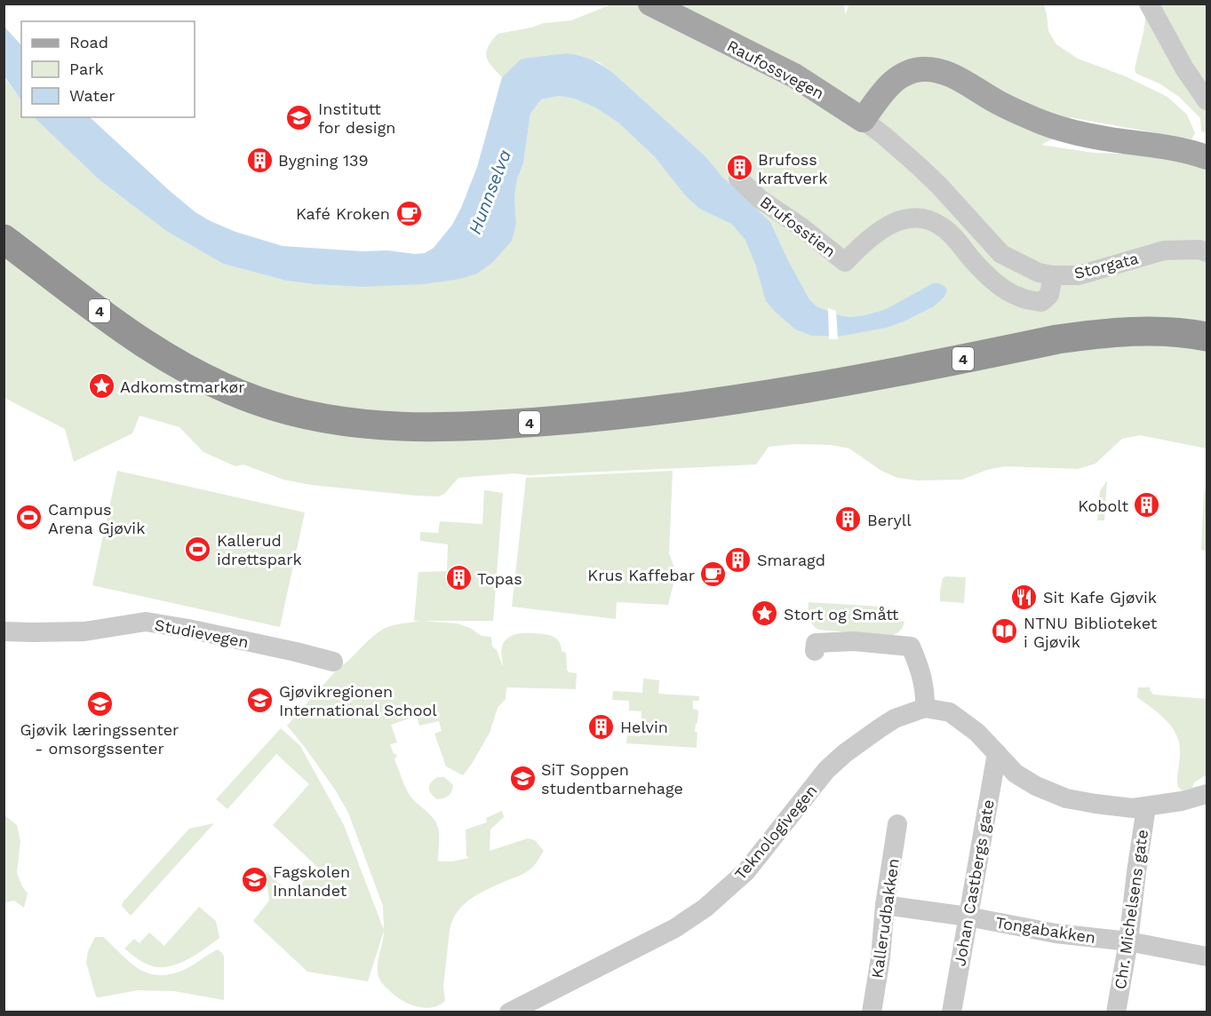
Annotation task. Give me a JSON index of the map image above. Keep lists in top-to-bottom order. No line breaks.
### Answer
{"streets":{"highway":["4"],"main road":["Raufossvegen"],"street":["Brufosstien","Storgata","Studievegen","Teknologivegen","Johan Castbergs gate","Chr. Michelsens gate","Kallerudbakken","Tongabakken"]},"crossings":[["Raufossvegen","Storgata"],["Brufosstien","Storgata"],["Johan Castbergs gate","Tongabakken"],["Chr. Michelsens gate","Tongabakken"],["Kallerudbakken","Tongabakken"]],"water":["Hunnselva"],"places":{"school or university":["Institutt for design","Gjøvikregionen International School","Gjøvik læringssenter - omsorgssenter","SiT Soppen studentbarnehage","Fagskolen Innlandet"],"building":["Bygning 139","Brufoss kraftverk","Kobolt","Beryll","Smaragd","Topas","Helvin"],"cafe":["Kafé Kroken","Krus Kaffebar"],"place":["Adkomstmarkør","Stort og Smått"],"sports":["Campus Arena Gjøvik","Kallerud idrettspark"],"restaurant":["Sit Kafe Gjøvik"],"library":["NTNU Biblioteket i Gjøvik"]},"legend":["Road","Park","Water"]}
